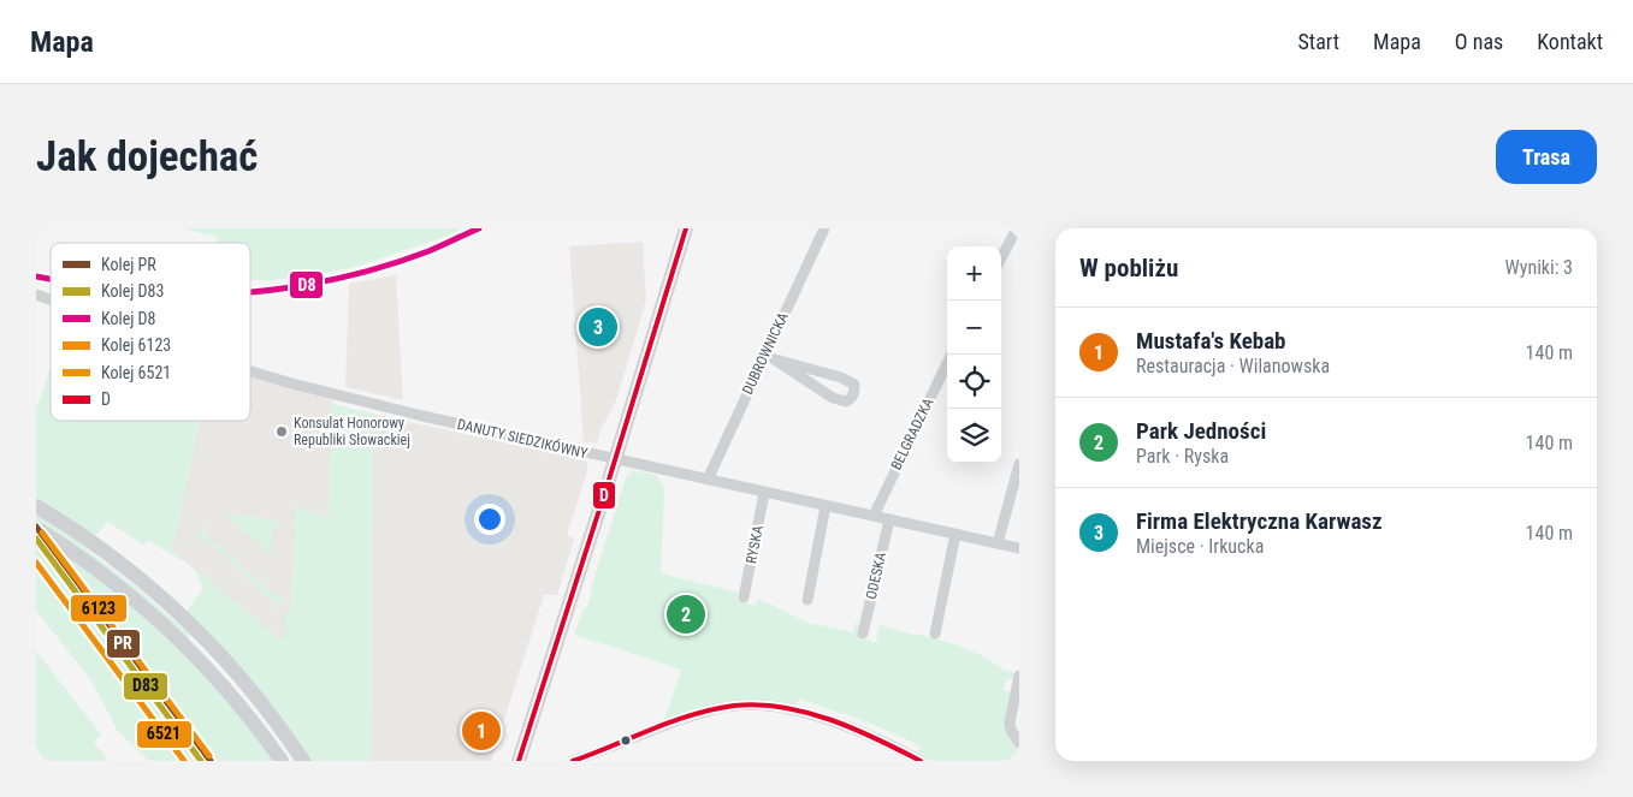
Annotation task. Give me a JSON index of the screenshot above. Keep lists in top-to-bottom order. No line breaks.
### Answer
{"streets":{"street":["DUBROWNICKA","BELGRADZKA","DANUTY SIEDZIKÓWNY","RYSKA","ODESKA"]},"crossings":[["DUBROWNICKA","DANUTY SIEDZIKÓWNY"],["BELGRADZKA","DANUTY SIEDZIKÓWNY"],["DANUTY SIEDZIKÓWNY","RYSKA"],["DANUTY SIEDZIKÓWNY","ODESKA"]],"places":["Konsulat Honorowy Republiki Słowackiej"],"lines":["rail line D8","transit line D","rail line PR","rail line 6123","rail line D83","rail line 6521"],"legend":["Kolej PR","Kolej D83","Kolej D8","Kolej 6123","Kolej 6521","D"],"page":{"header":"Mapa","nav":["Start","Mapa","O nas","Kontakt"],"buttons":"Trasa","title":"Jak dojechać","heading":["W pobliżu","Wyniki: 3"],"map_buttons":["+","−"],"pins":["3","2","1"],"list":[{"mark":"1","name":"Mustafa's Kebab","note":"Restauracja · Wilanowska","value":"140 m"},{"mark":"2","name":"Park Jedności","note":"Park · Ryska","value":"140 m"},{"mark":"3","name":"Firma Elektryczna Karwasz","note":"Miejsce · Irkucka","value":"140 m"}]}}
